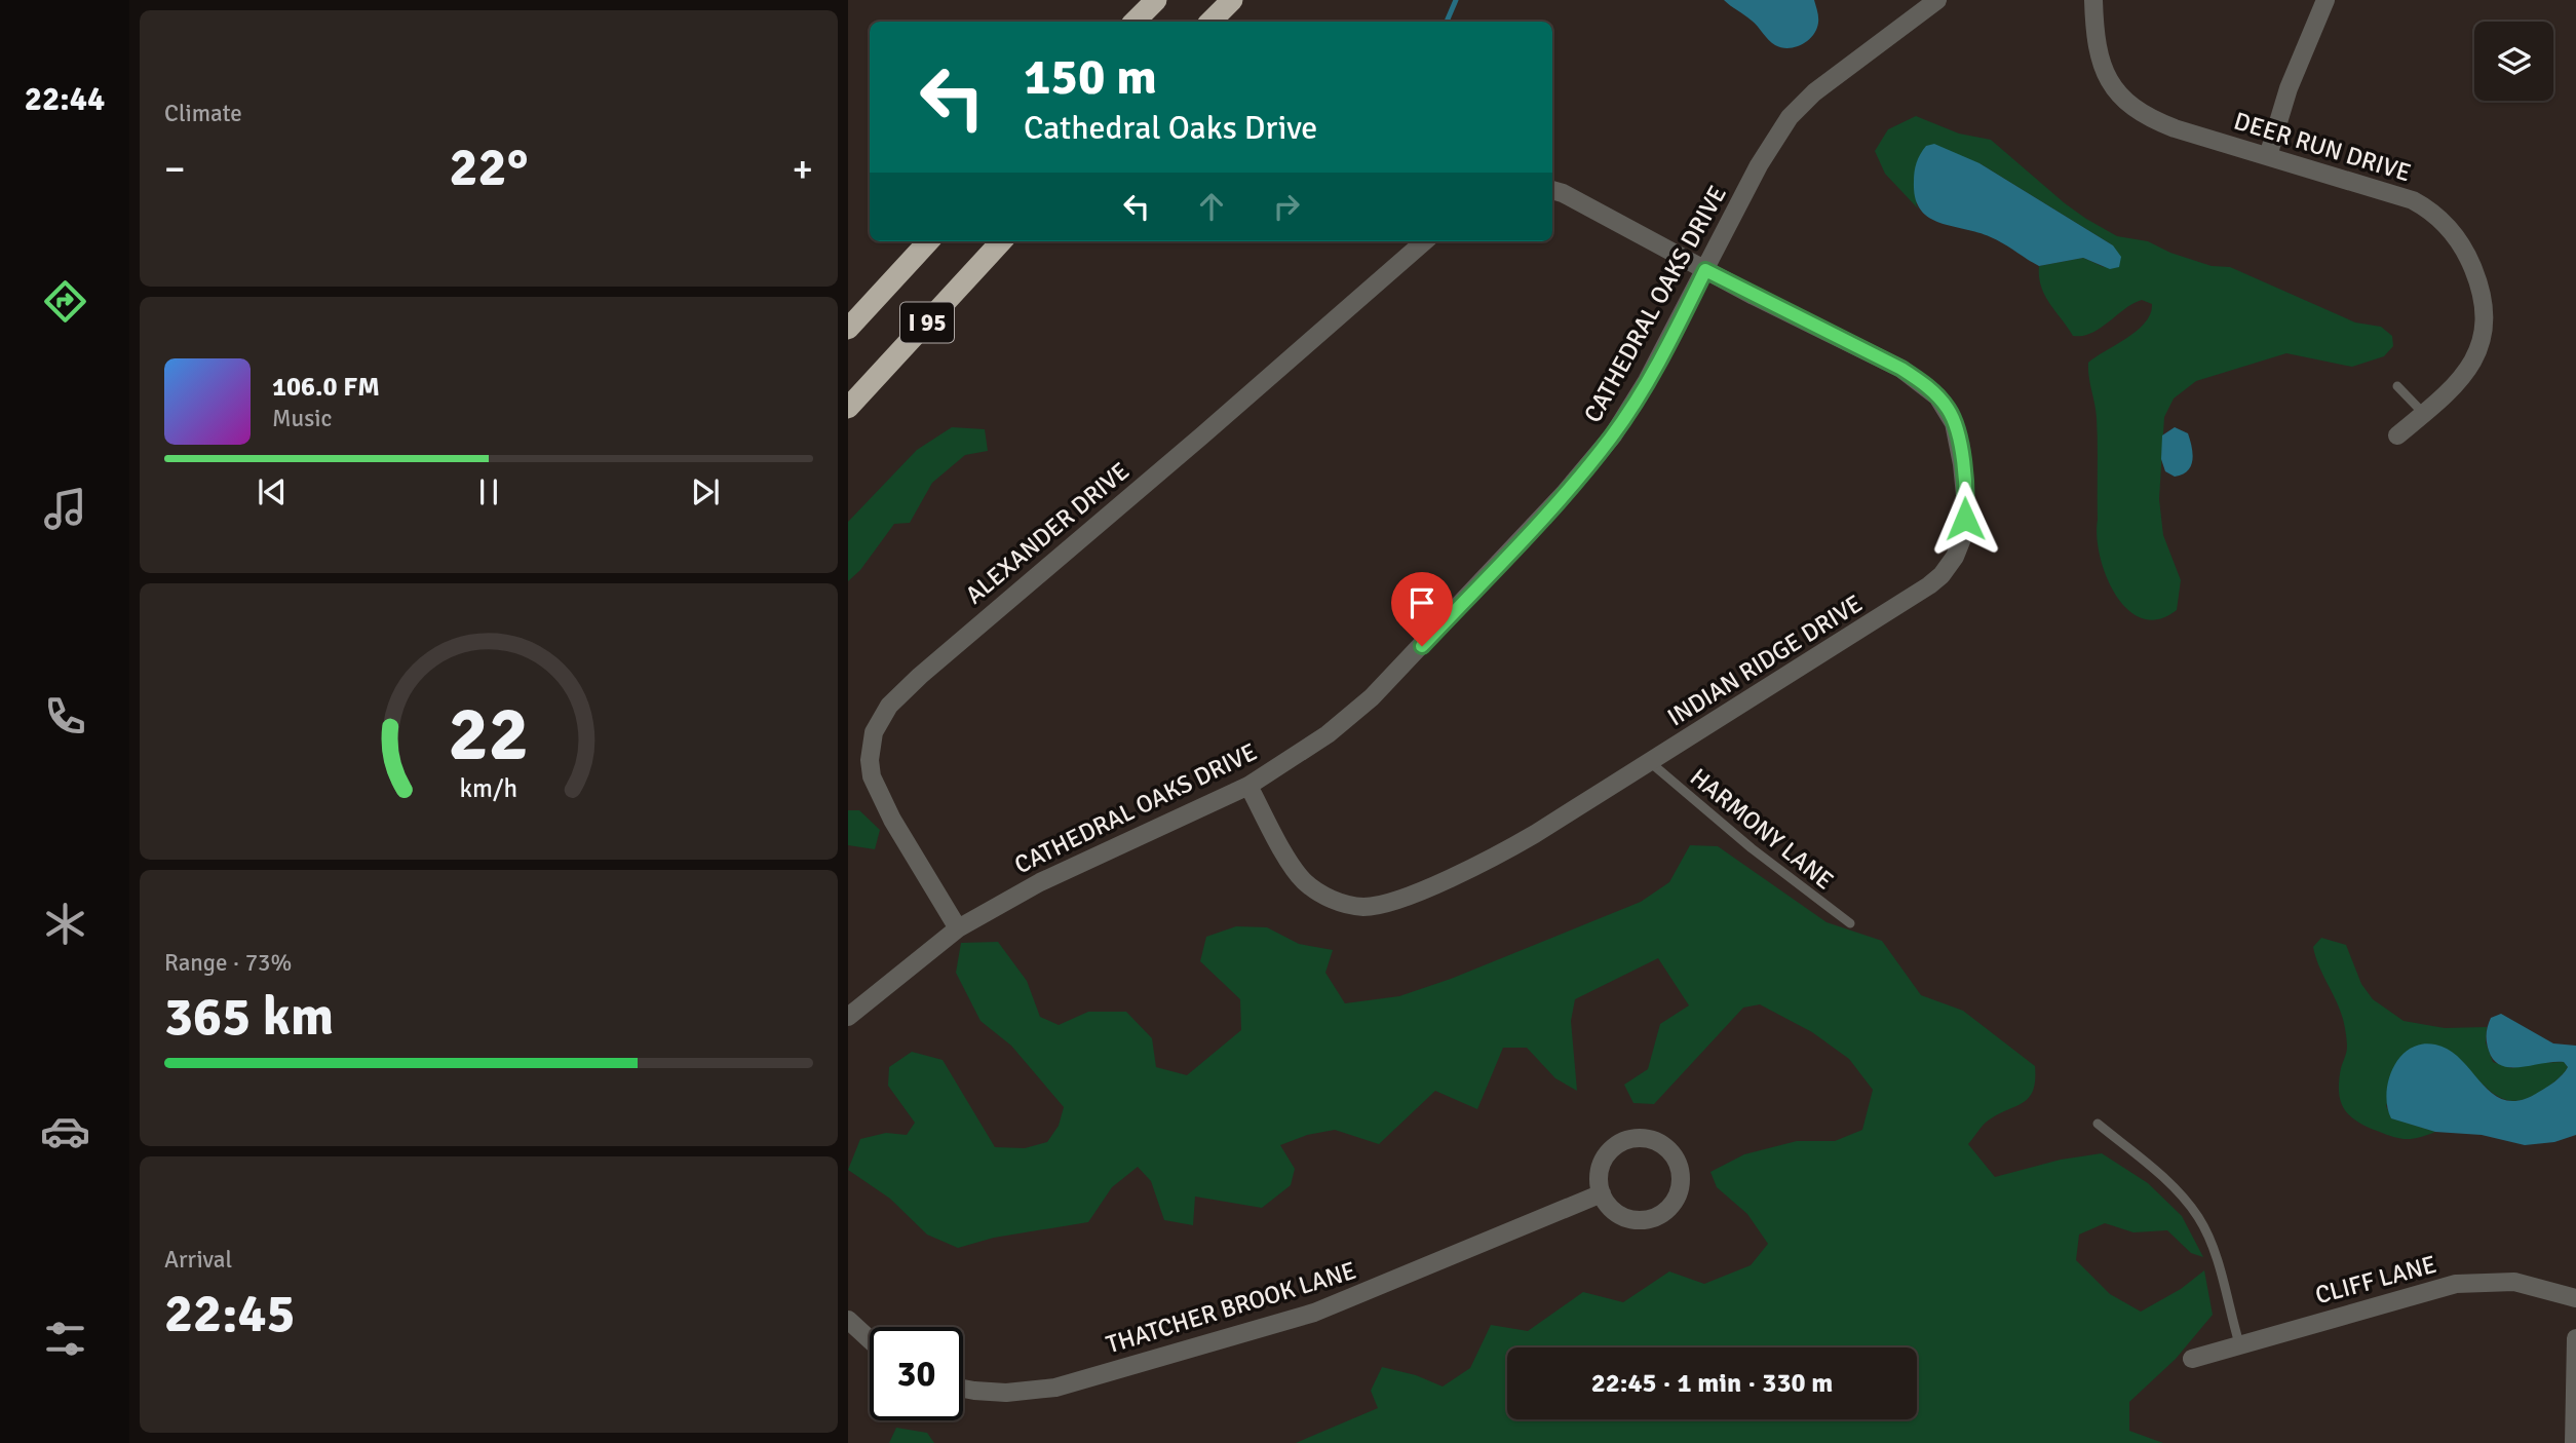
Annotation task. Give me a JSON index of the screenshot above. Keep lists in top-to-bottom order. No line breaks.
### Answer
{"streets":{"highway":["I 95"],"street":["DEER RUN DRIVE","CATHEDRAL OAKS DRIVE","ALEXANDER DRIVE","INDIAN RIDGE DRIVE","CLIFF LANE","THATCHER BROOK LANE"],"lane":["HARMONY LANE"]},"crossings":[["CATHEDRAL OAKS DRIVE","ALEXANDER DRIVE"],["CATHEDRAL OAKS DRIVE","INDIAN RIDGE DRIVE"],["INDIAN RIDGE DRIVE","HARMONY LANE"]],"page":{"tabs":"22:44","tile":["Climate",["Range · 73%","365 km"],["Arrival","22:45"]],"turn":["150 m","Cathedral Oaks Drive"],"heat":["−","22°","+"],"song":["106.0 FM","Music"],"limit":"30","trip":"22:45 · 1 min · 330 m","gauge":["22","km/h"]}}
